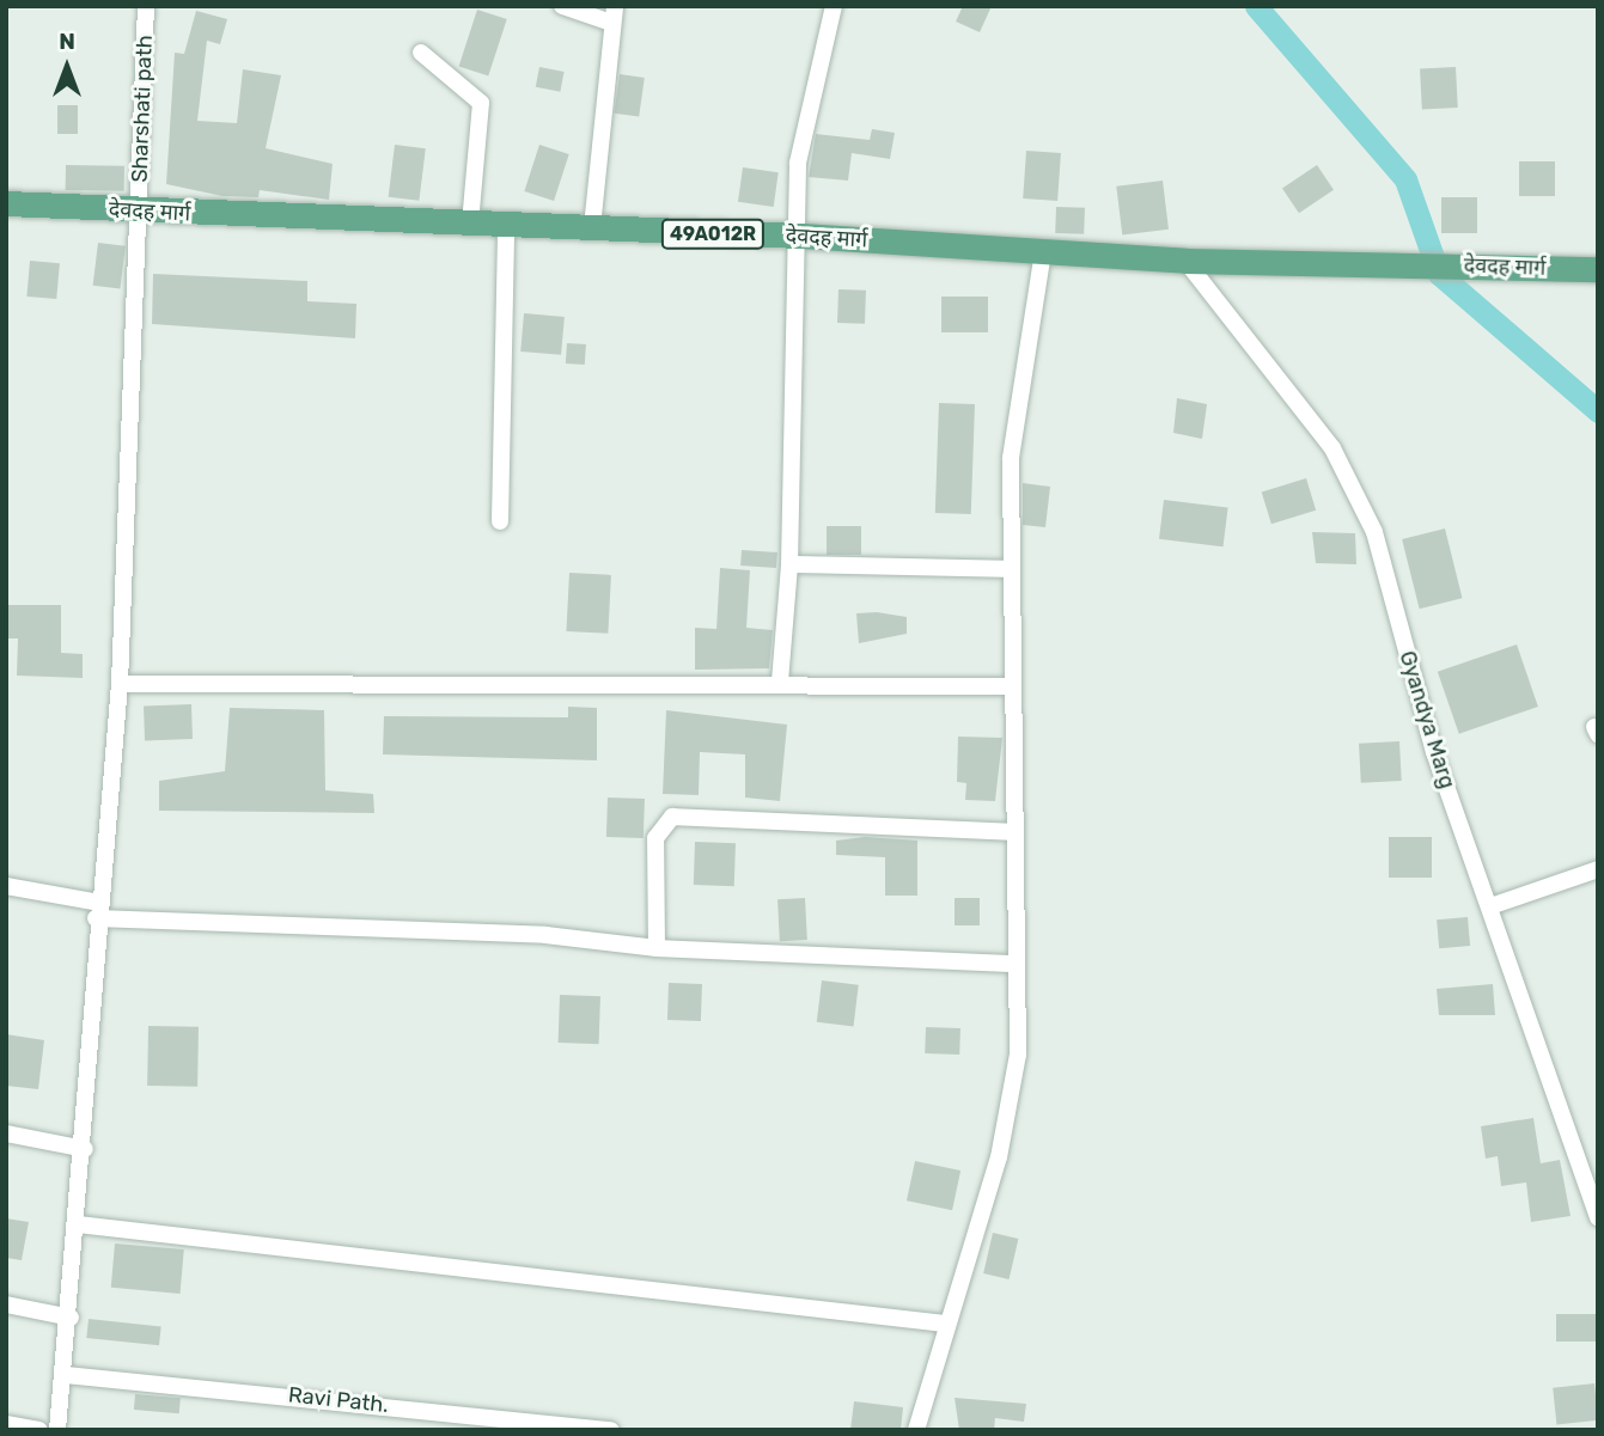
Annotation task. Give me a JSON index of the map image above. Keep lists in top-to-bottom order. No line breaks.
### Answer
{"streets":{"main road":["देवदह मार्ग","49A012R"],"street":["Sharshati path","Gyandya Marg","Ravi Path."]},"crossings":[["Sharshati path","देवदह मार्ग"],["Sharshati path","Ravi Path."],["देवदह मार्ग","Gyandya Marg"]],"north":"top"}
